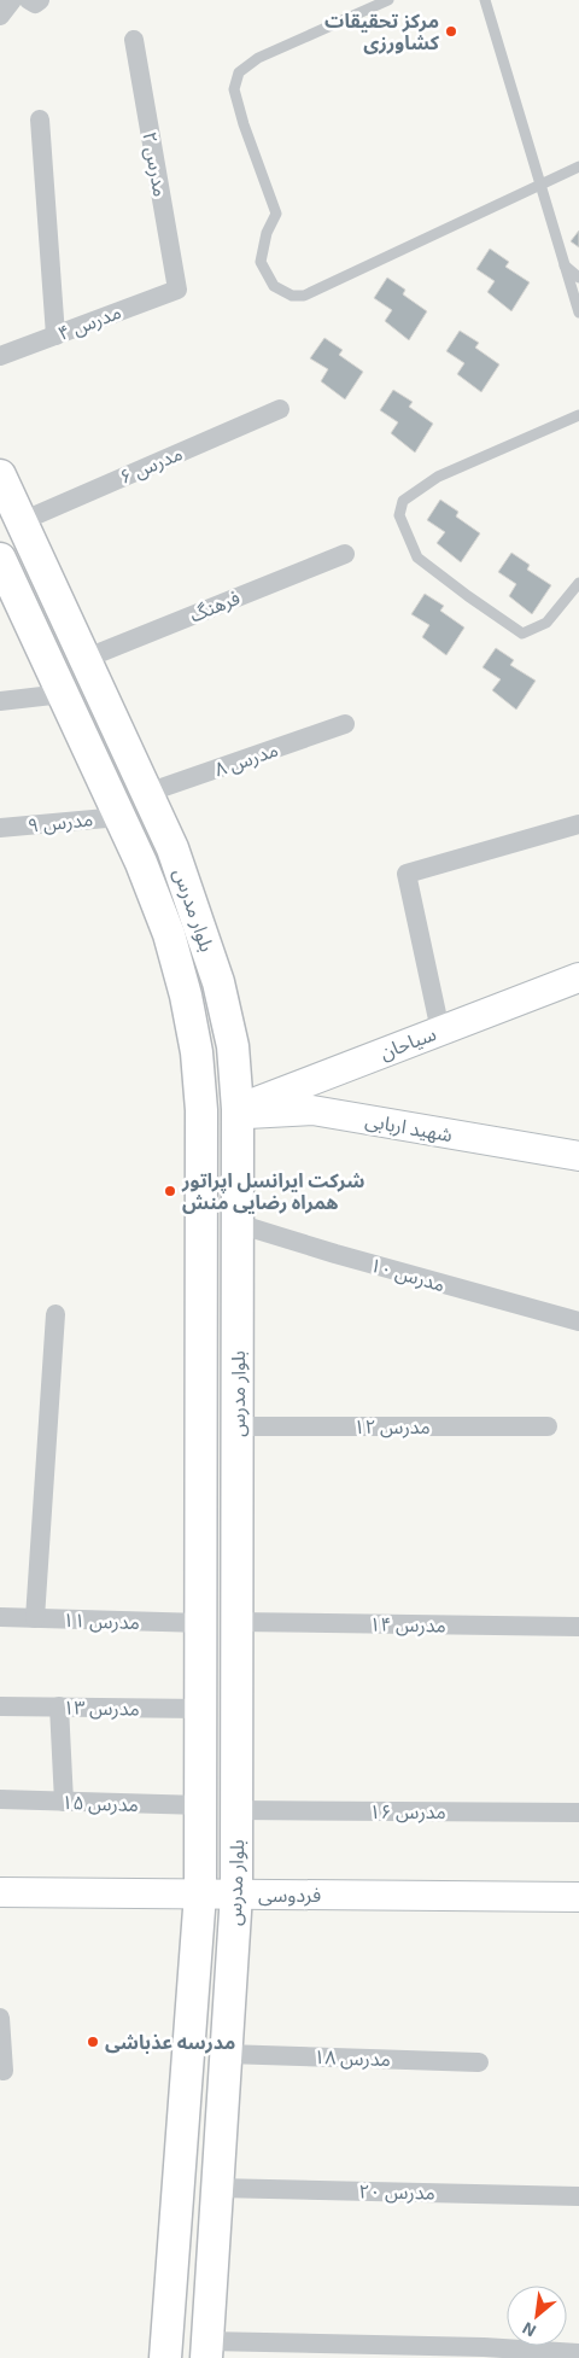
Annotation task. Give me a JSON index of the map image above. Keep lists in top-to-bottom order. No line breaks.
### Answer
{"streets":{"main road":["بلوار مدرس"],"street":["مدرس ۲","مدرس ۴","مدرس ۶","فرهنگ","مدرس ۸","مدرس ۹","سیاحان","شهید اربابی","مدرس ۱۰","مدرس ۱۲","مدرس ۱۱","مدرس ۱۴","مدرس ۱۳","مدرس ۱۵","مدرس ۱۶","فردوسی","مدرس ۱۸","مدرس ۲۰"]},"crossings":[["مدرس ۲","مدرس ۴"],["مدرس ۶","بلوار مدرس"],["فرهنگ","بلوار مدرس"],["مدرس ۸","بلوار مدرس"],["مدرس ۹","بلوار مدرس"],["بلوار مدرس","شهید اربابی"],["بلوار مدرس","مدرس ۱۰"],["بلوار مدرس","مدرس ۱۲"],["بلوار مدرس","مدرس ۱۱"],["بلوار مدرس","مدرس ۱۴"],["بلوار مدرس","مدرس ۱۳"],["بلوار مدرس","مدرس ۱۵"],["بلوار مدرس","مدرس ۱۶"],["بلوار مدرس","فردوسی"],["بلوار مدرس","مدرس ۱۸"],["بلوار مدرس","مدرس ۲۰"],["سیاحان","شهید اربابی"]],"places":["مرکز تحقیقات کشاورزی","شرکت ایرانسل اپراتور همراه رضایی منش","مدرسه عذباشی"],"north":"bottom left"}
